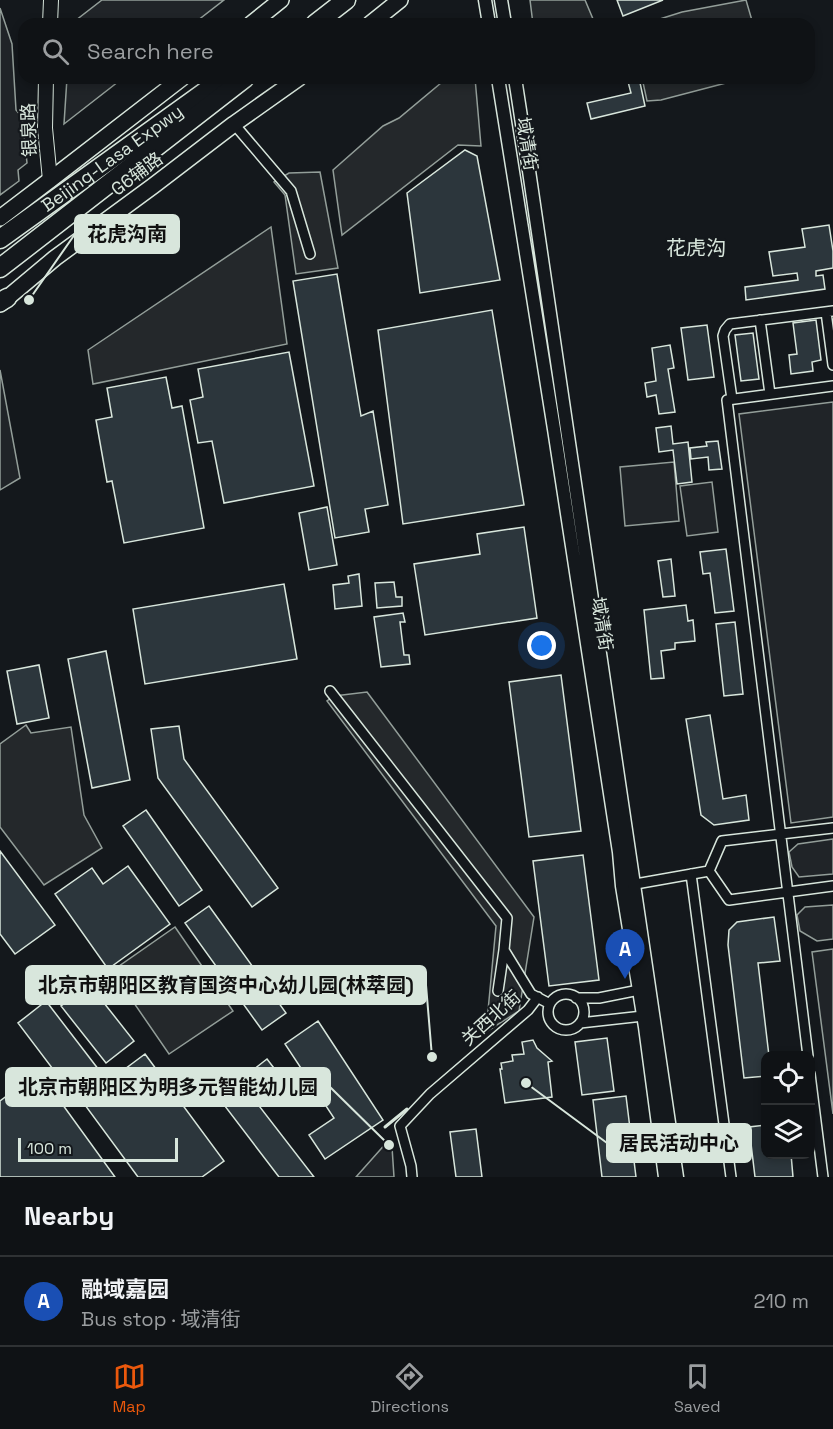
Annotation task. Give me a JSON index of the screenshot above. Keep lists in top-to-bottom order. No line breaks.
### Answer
{"streets":{"highway":["Beijing-Lasa Expwy"],"main road":["银泉路","G6辅路"],"street":["域清街","关西北街"]},"districts":["花虎沟"],"places":["花虎沟南","北京市朝阳区教育国资中心幼儿园(林萃园)","居民活动中心","北京市朝阳区为明多元智能幼儿园"],"scale_bar":"100 m","page":{"search":"Search here","pins":"A","scale":"100 m","heading":"Nearby","list":[{"mark":"A","name":"融域嘉园","note":"Bus stop · 域清街","value":"210 m"}],"nav":["Map","Directions","Saved"]}}
